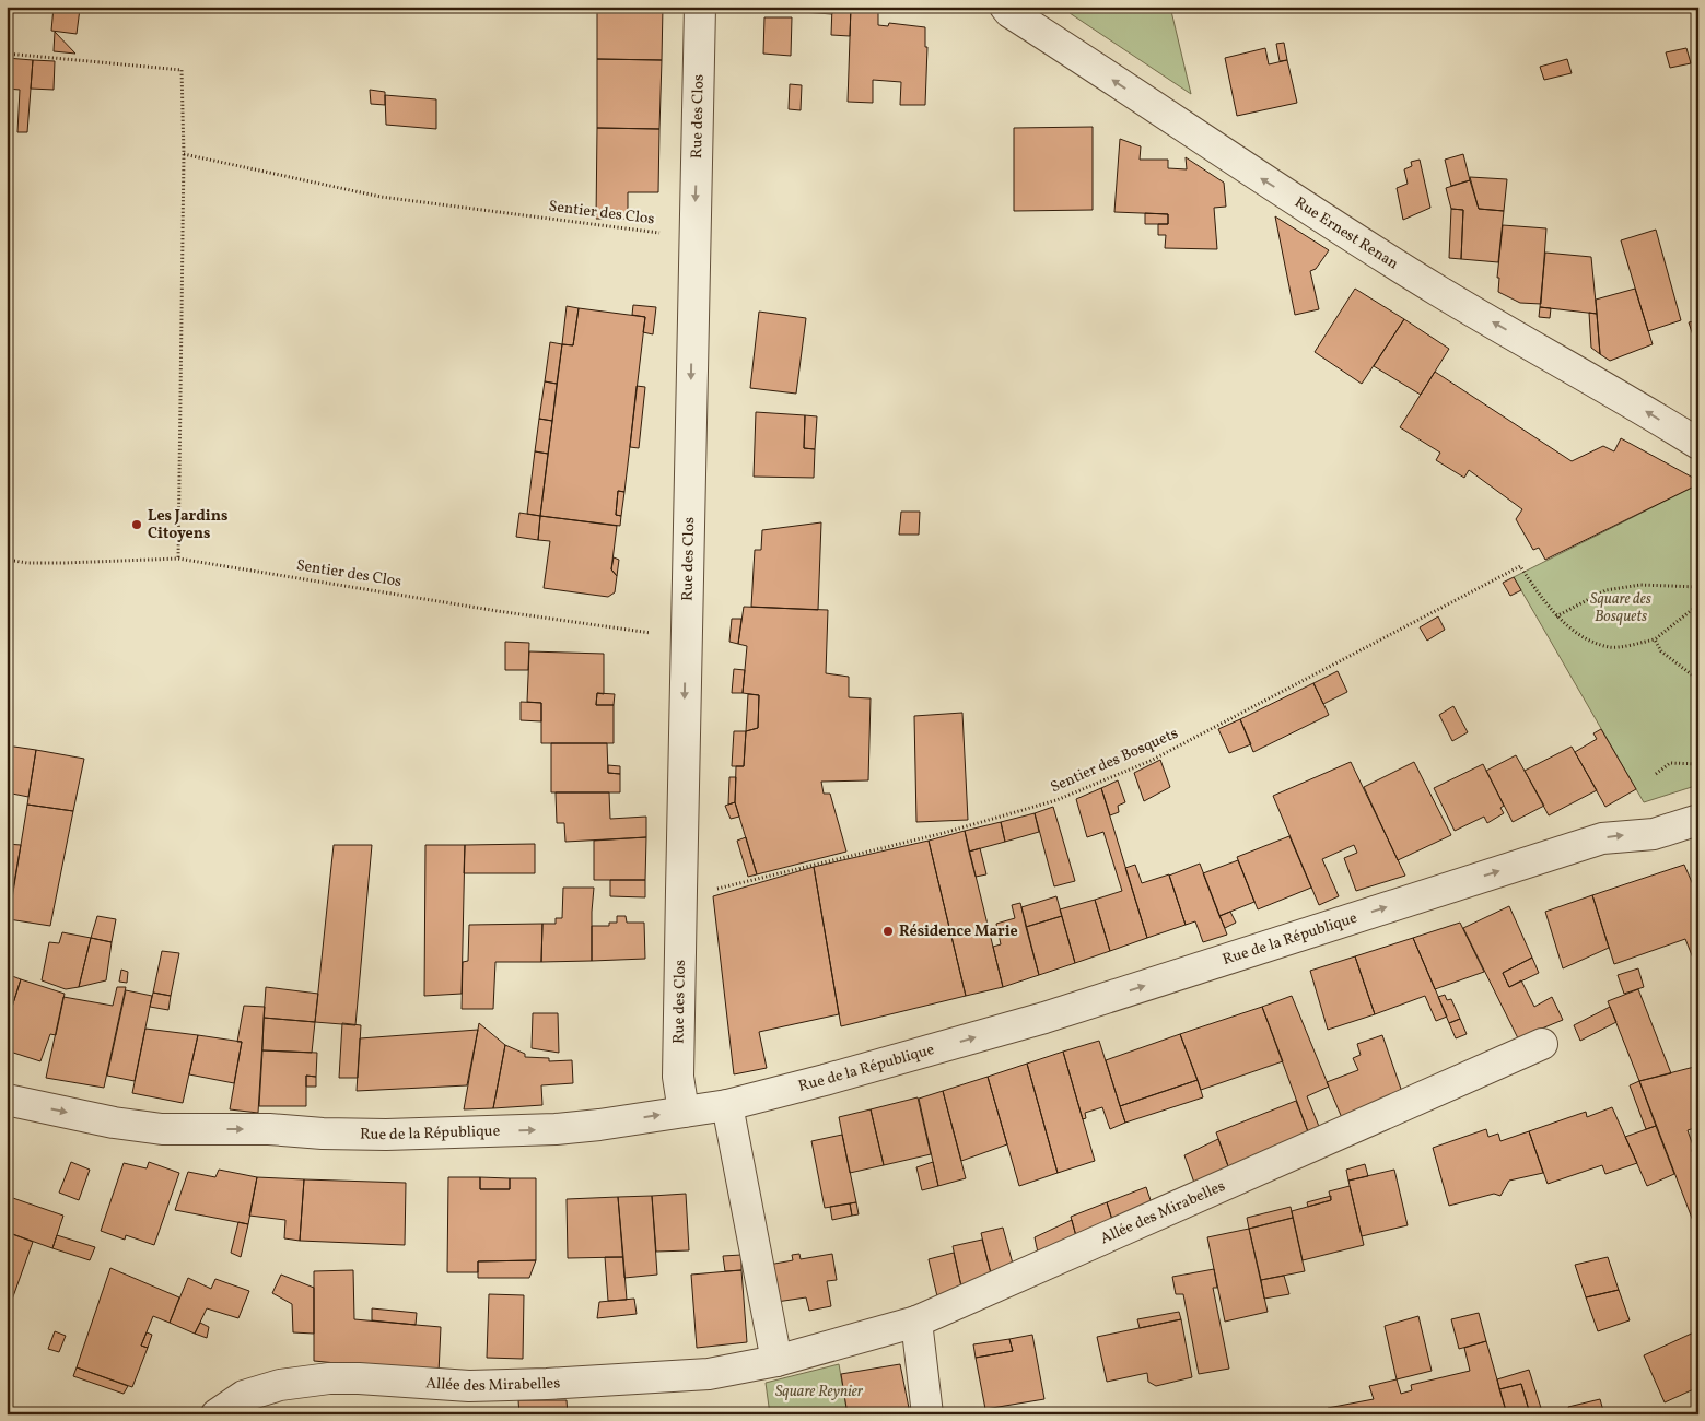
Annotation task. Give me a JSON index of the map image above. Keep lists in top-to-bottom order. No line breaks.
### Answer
{"streets":{"street":["Rue des Clos","Rue Ernest Renan","Rue de la République","Allée des Mirabelles"],"path":["Sentier des Clos","Sentier des Bosquets"]},"crossings":[["Rue des Clos","Sentier des Clos"],["Rue des Clos","Sentier des Bosquets"],["Rue des Clos","Rue de la République"]],"one_way":["Rue des Clos","Rue Ernest Renan","Rue de la République"],"parks":["Square des Bosquets","Square Reynier"],"places":["Les Jardins Citoyens","Résidence Marie"]}
